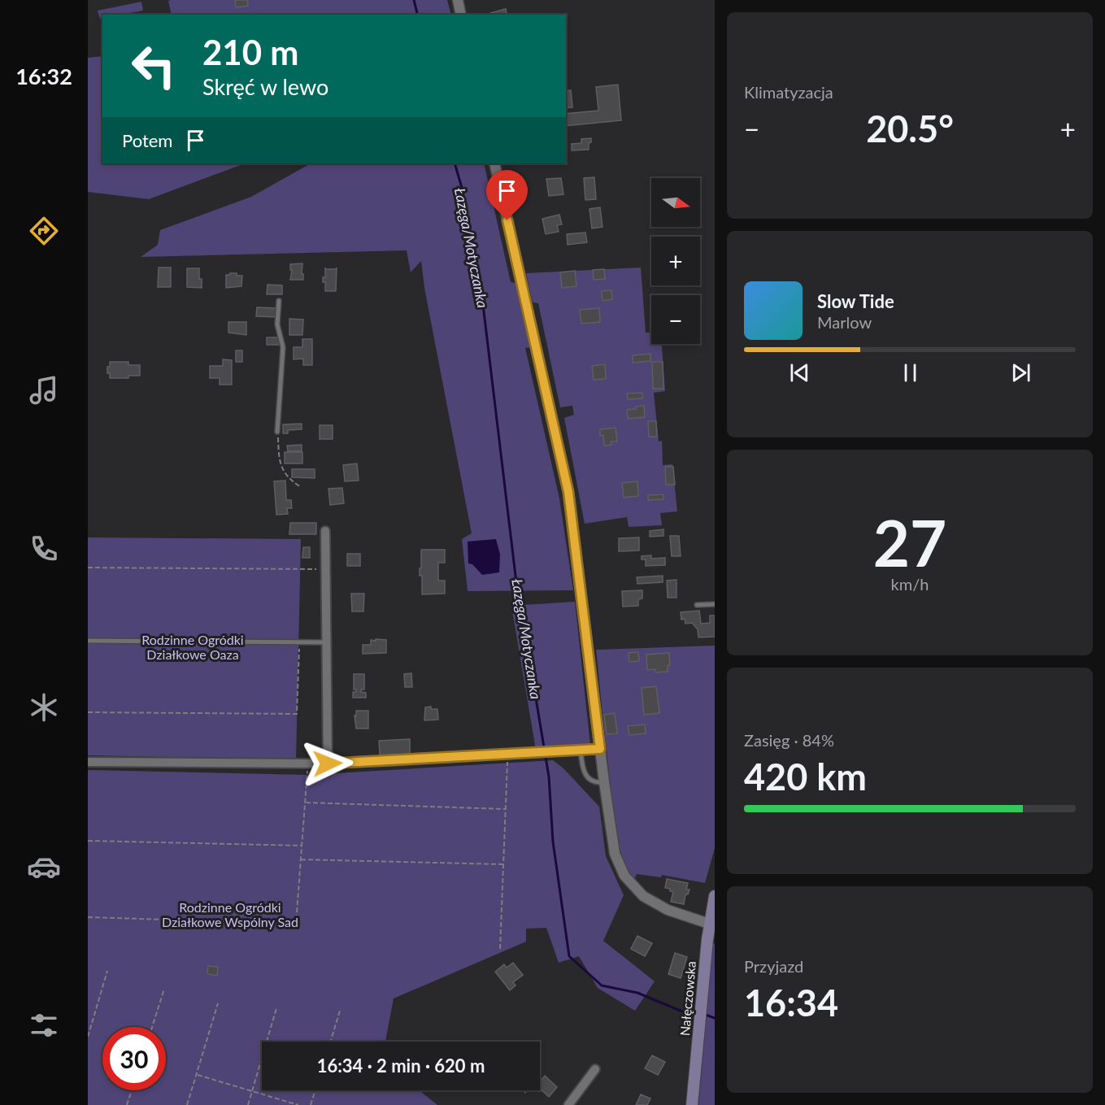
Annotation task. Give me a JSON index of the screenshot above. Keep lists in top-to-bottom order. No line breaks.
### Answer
{"streets":{"main road":["Nałęczowska"]},"water":["Łazęga/Motyczanka"],"parks":["Rodzinne Ogródki Działkowe Oaza","Rodzinne Ogródki Działkowe Wspólny Sad"],"north":"right","page":{"tabs":"16:32","tile":["Klimatyzacja",["27","km/h"],["Zasięg · 84%","420 km"],["Przyjazd","16:34"]],"turn":["210 m","Skręć w lewo"],"heat":["−","20.5°","+"],"then":"Potem","map_buttons":["+","−"],"song":["Slow Tide","Marlow"],"limit":"30","trip":"16:34 · 2 min · 620 m"}}
